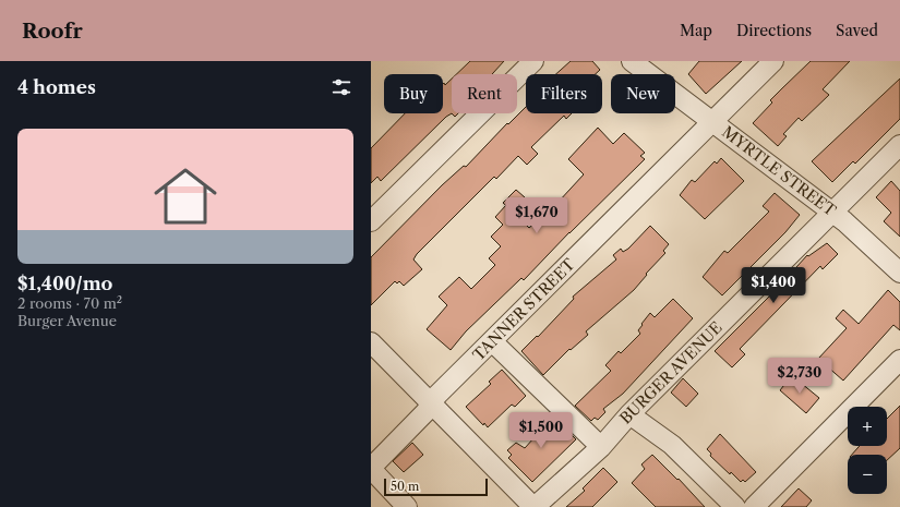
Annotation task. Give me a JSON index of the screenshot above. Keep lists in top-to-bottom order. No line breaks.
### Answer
{"streets":{"street":["MYRTLE STREET","TANNER STREET","BURGER AVENUE"]},"crossings":[["MYRTLE STREET","TANNER STREET"],["MYRTLE STREET","BURGER AVENUE"]],"scale_bar":"50 m","page":{"header":"Roofr","nav":["Map","Directions","Saved"],"heading":"4 homes","chip":["Buy","Rent","Filters","New"],"list":[{"name":"$1,400/mo","note":"2 rooms · 70 m² · Burger Avenue"}],"price":["$1,670","$1,400","$2,730","$1,500"],"map_buttons":["+","−"],"scale":"50 m"}}
